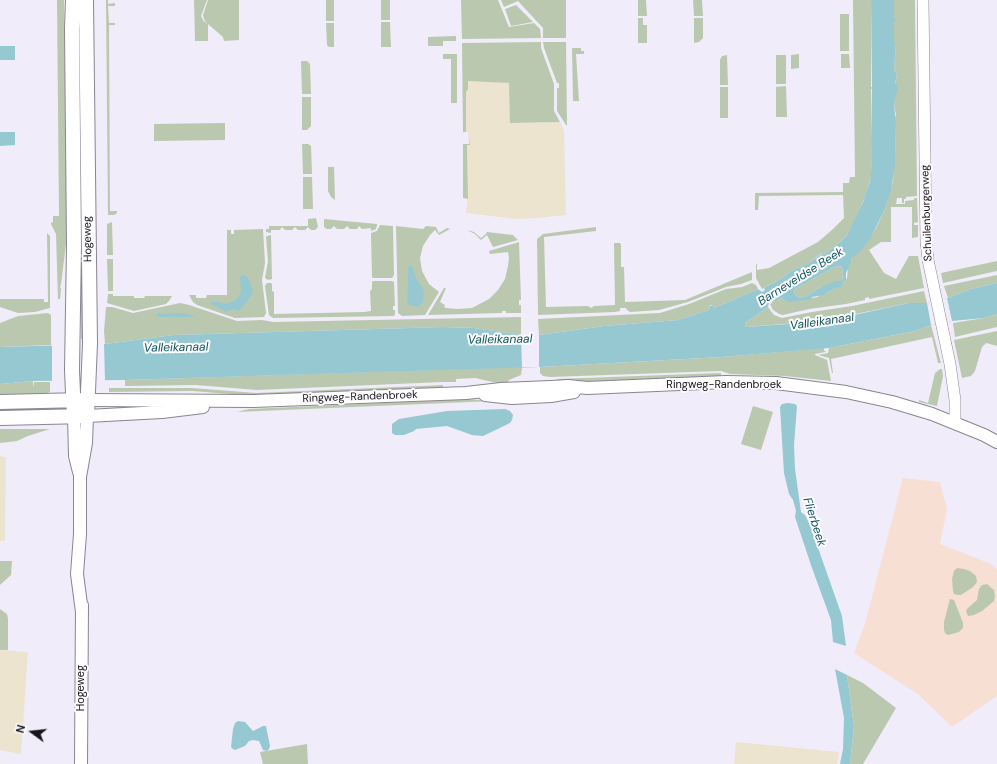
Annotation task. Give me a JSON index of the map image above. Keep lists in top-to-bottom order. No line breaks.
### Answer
{"streets":{"main road":["Hogeweg","Ringweg-Randenbroek"],"street":["Schuilenburgerweg"]},"crossings":[["Schuilenburgerweg","Ringweg-Randenbroek"],["Hogeweg","Ringweg-Randenbroek"]],"water":["Barneveldse Beek","Valleikanaal","Flierbeek"],"north":"left"}
